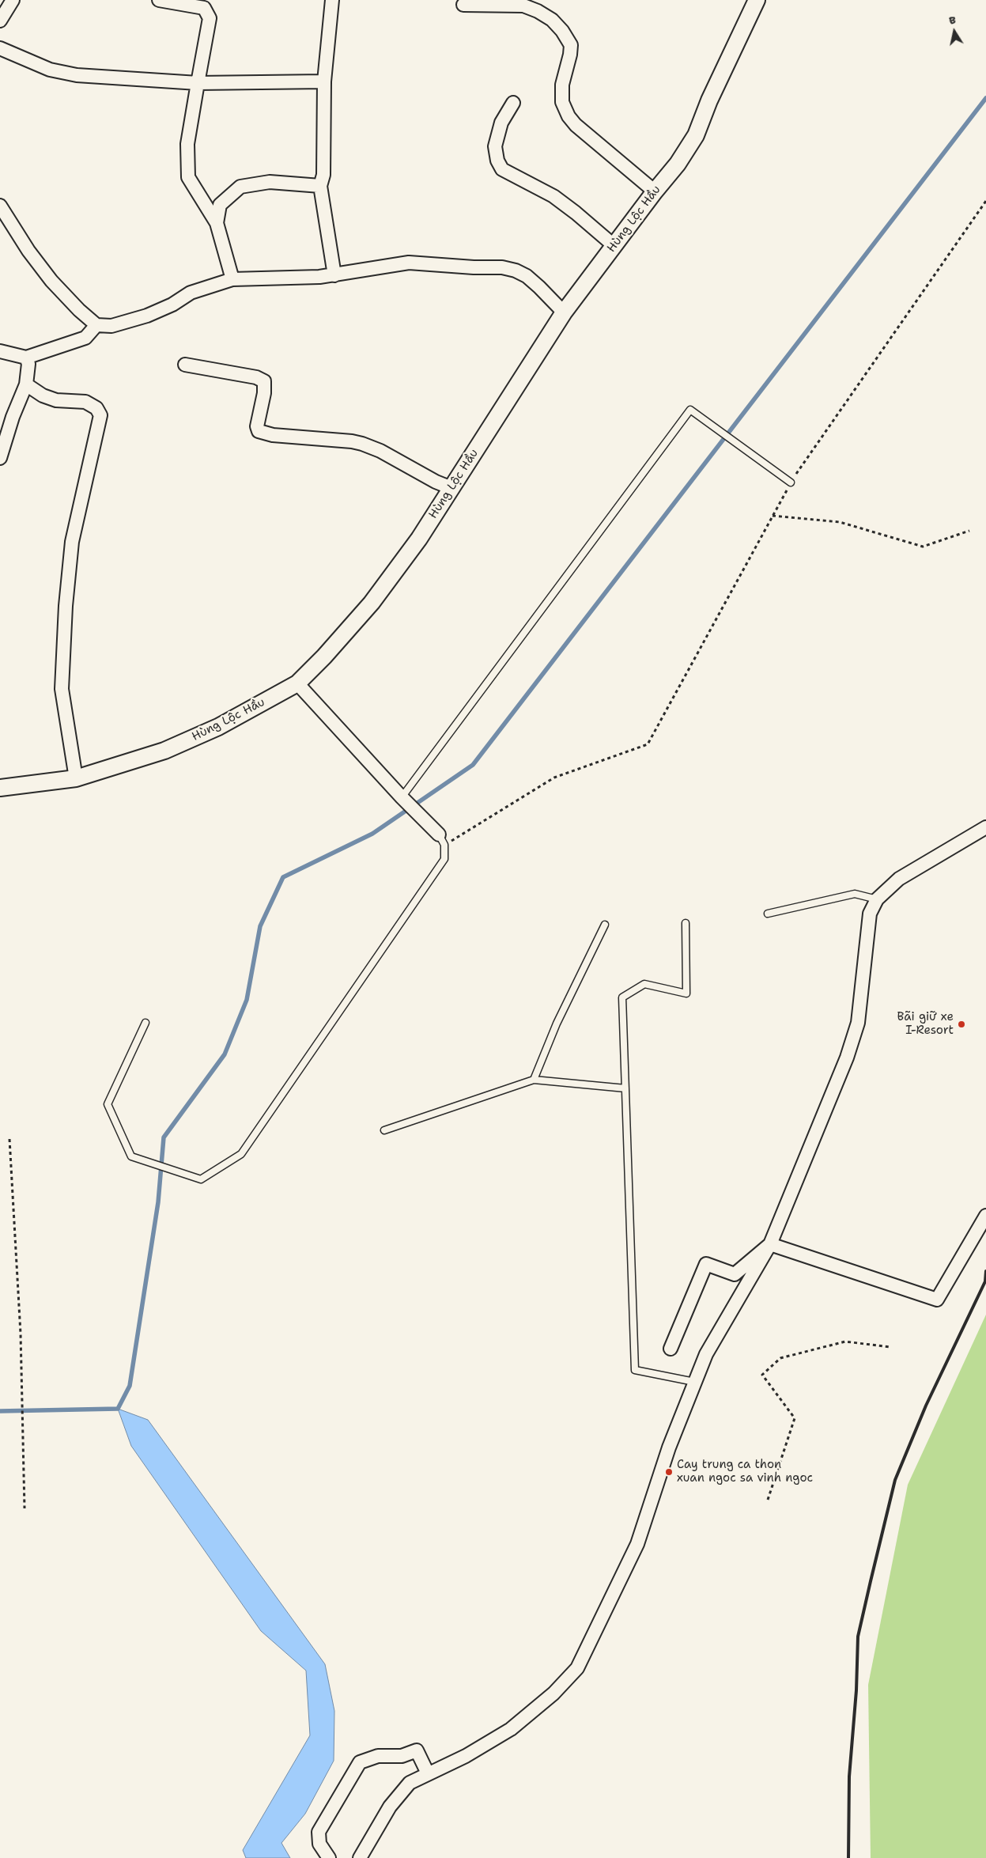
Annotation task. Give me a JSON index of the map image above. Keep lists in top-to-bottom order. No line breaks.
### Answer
{"streets":{"street":["Hùng Lộc Hầu"]},"places":["Bãi giữ xe I-Resort","Cay trung ca thon xuan ngoc sa vinh ngoc"],"north":"top"}
